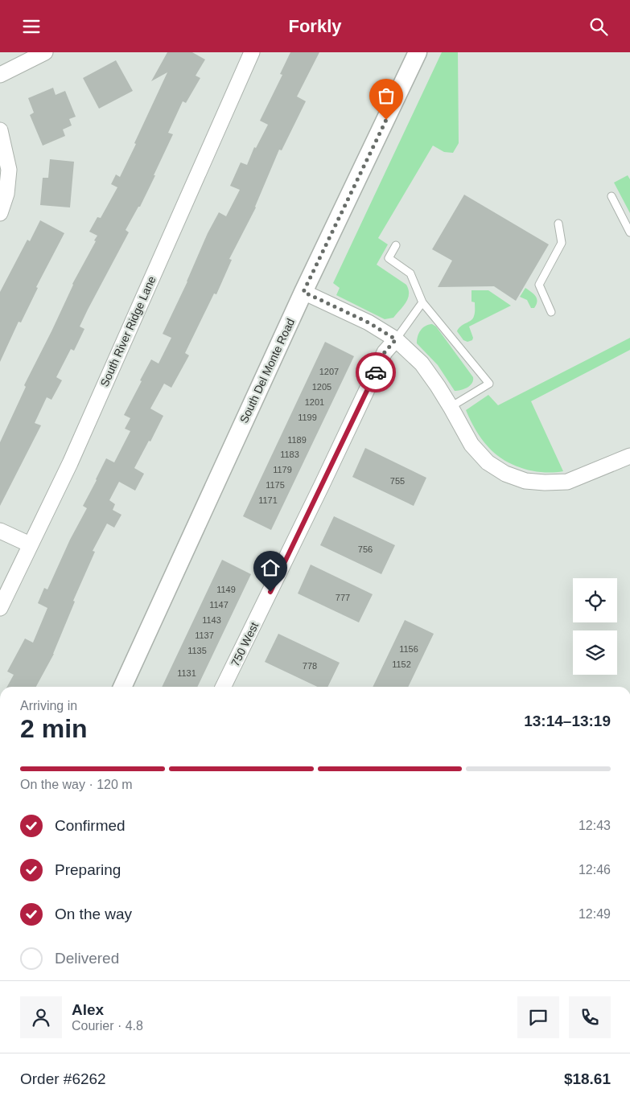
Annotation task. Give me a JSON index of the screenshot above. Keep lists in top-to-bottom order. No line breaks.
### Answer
{"streets":{"street":["South River Ridge Lane","South Del Monte Road","750 West"]},"house_numbers":["1207","1205","1201","1199","1189","1183","1179","755","1175","1171","756","1149","777","1147","1143","1137","1156","1135","1152","778","1131"],"page":{"header":"Forkly","heading":["2 min","Arriving in","13:14–13:19"],"panel":["Alex","Courier · 4.8","Order #6262","$18.61"],"bar":"On the way · 120 m","list":[["Confirmed","12:43"],["Preparing","12:46"],["On the way","12:49"],"Delivered"]}}
